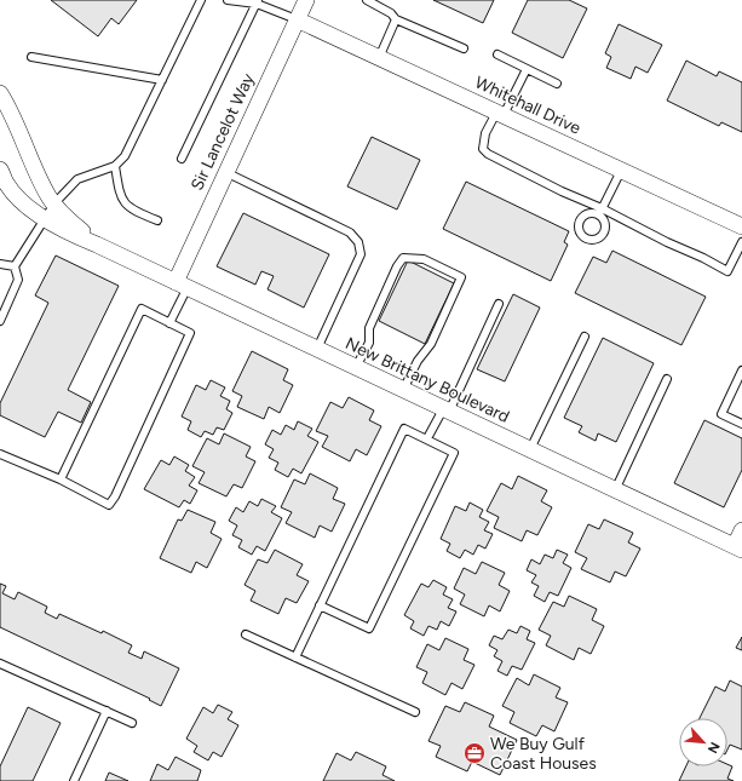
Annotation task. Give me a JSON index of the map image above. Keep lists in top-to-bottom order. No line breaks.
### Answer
{"streets":{"street":["Whitehall Drive","Sir Lancelot Way","New Brittany Boulevard"]},"crossings":[["Whitehall Drive","Sir Lancelot Way"],["Sir Lancelot Way","New Brittany Boulevard"]],"places":{"office":["We Buy Gulf Coast Houses"]},"north":"bottom right"}
